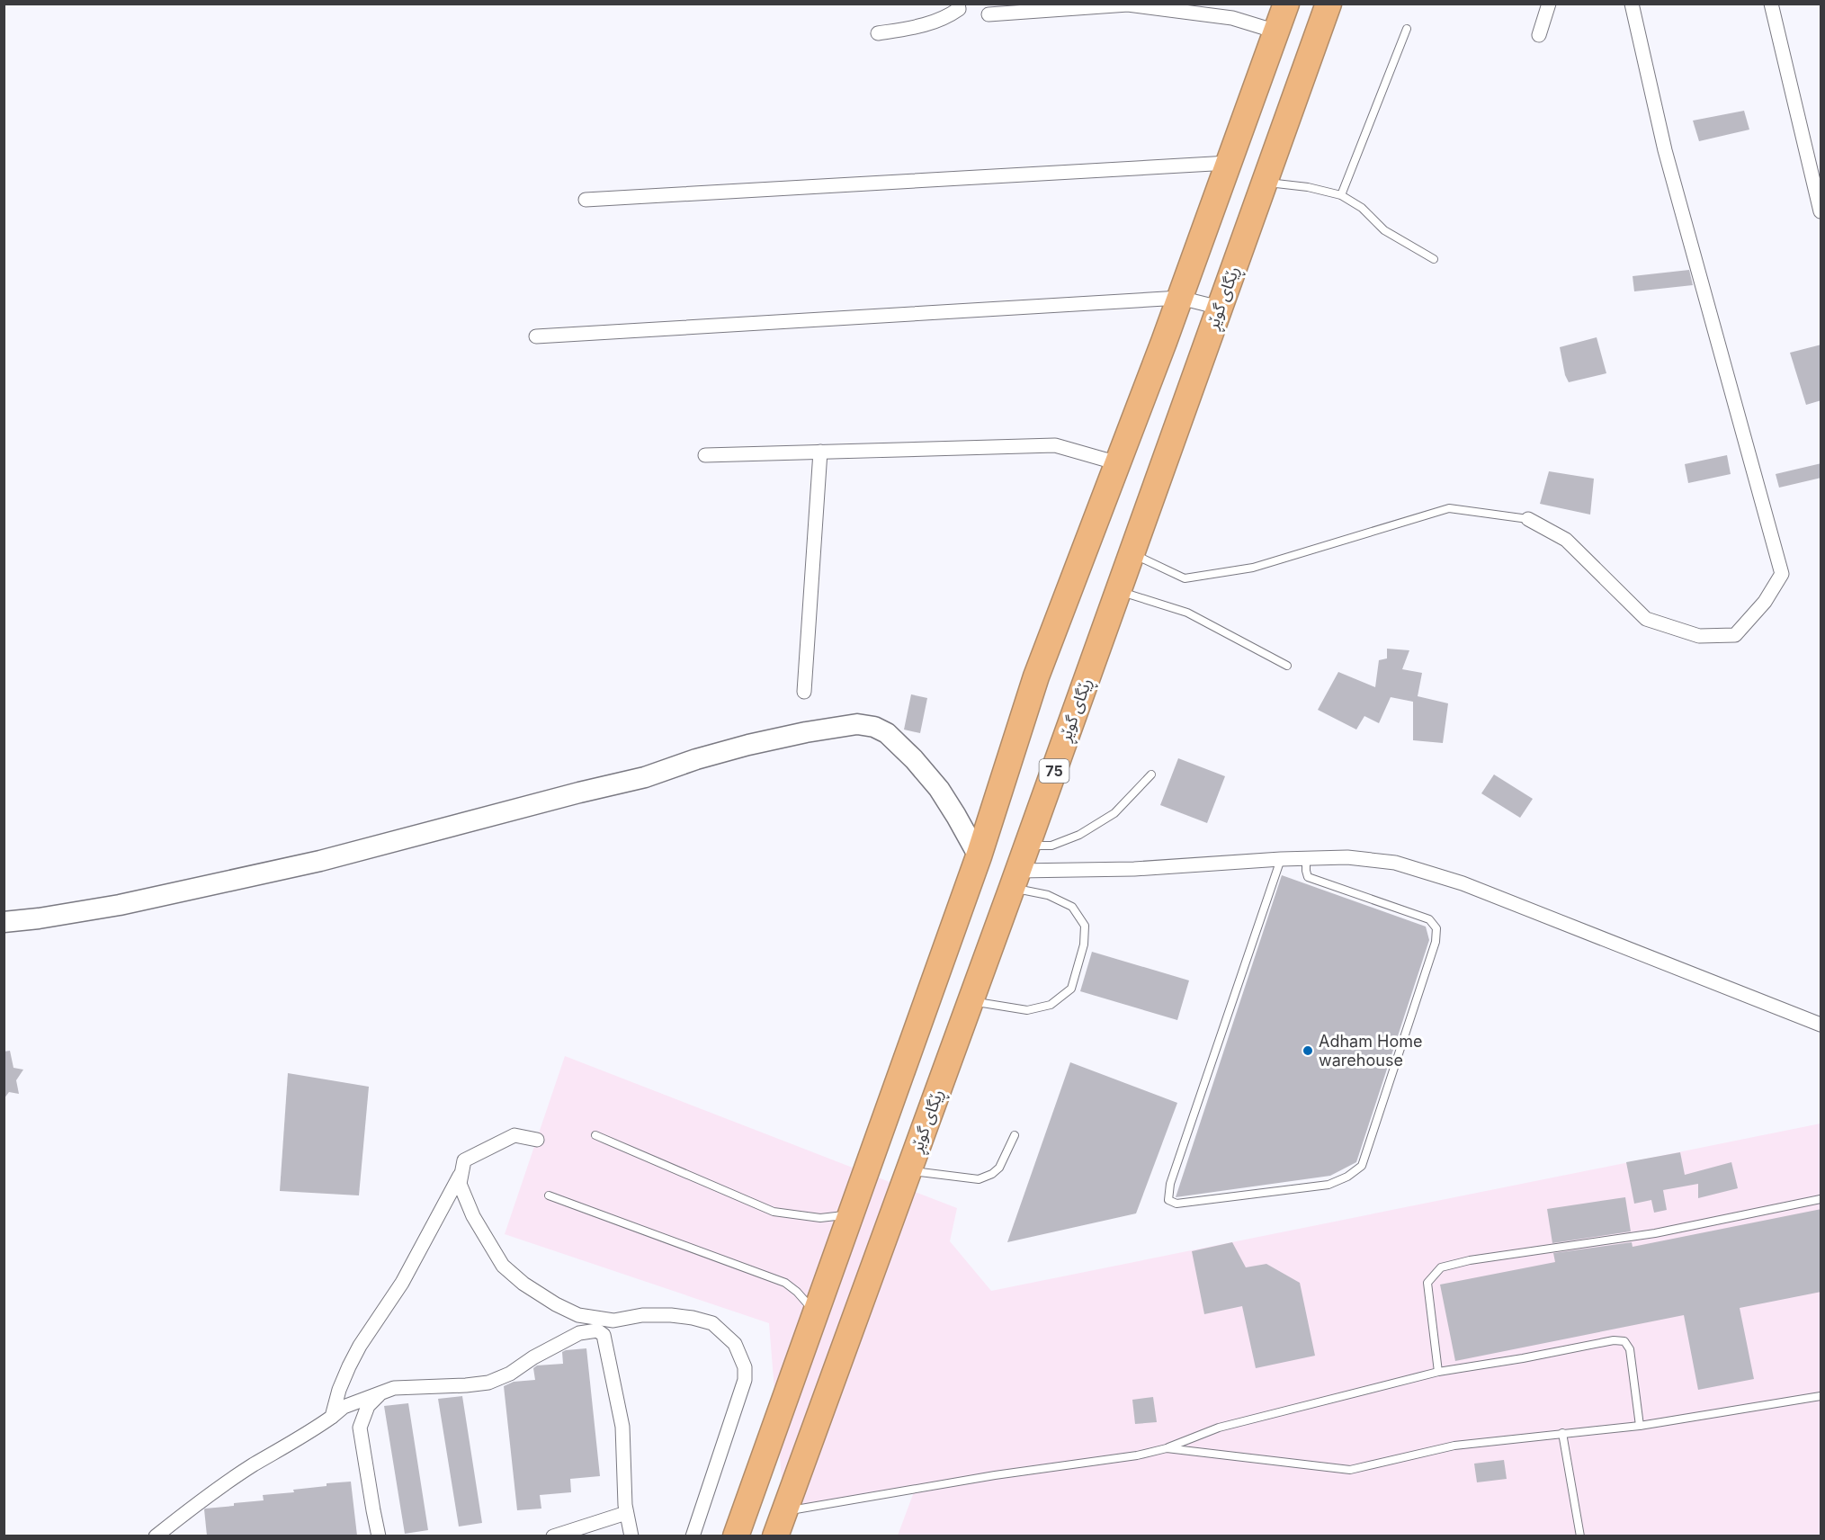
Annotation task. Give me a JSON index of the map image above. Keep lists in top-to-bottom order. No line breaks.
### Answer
{"streets":{"highway":["ڕێگای گوێڕ","75"]},"places":["Adham Home warehouse"]}
